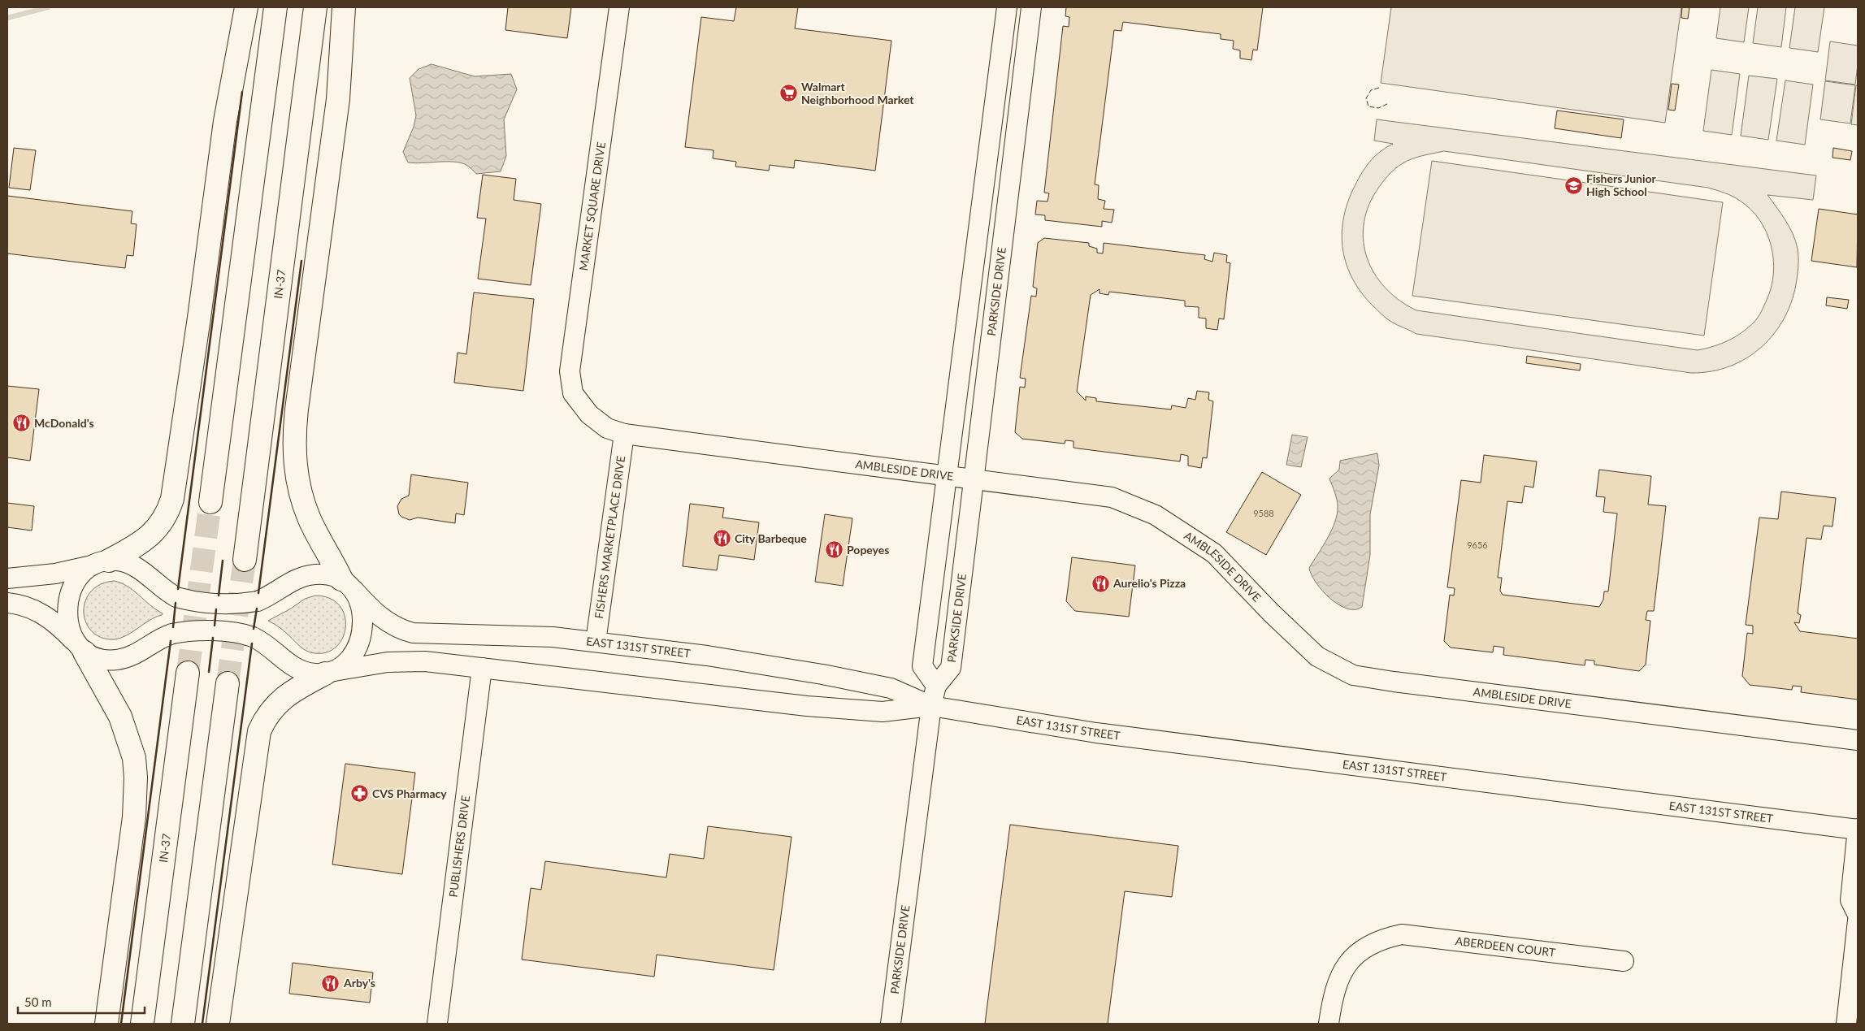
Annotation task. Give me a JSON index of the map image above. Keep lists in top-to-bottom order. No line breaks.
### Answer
{"streets":{"highway":["IN-37"],"street":["MARKET SQUARE DRIVE","PARKSIDE DRIVE","AMBLESIDE DRIVE","FISHERS MARKETPLACE DRIVE","EAST 131ST STREET","PUBLISHERS DRIVE","ABERDEEN COURT"]},"crossings":[["MARKET SQUARE DRIVE","AMBLESIDE DRIVE"],["PARKSIDE DRIVE","AMBLESIDE DRIVE"],["PARKSIDE DRIVE","EAST 131ST STREET"],["AMBLESIDE DRIVE","FISHERS MARKETPLACE DRIVE"],["FISHERS MARKETPLACE DRIVE","EAST 131ST STREET"],["EAST 131ST STREET","PUBLISHERS DRIVE"]],"places":{"supermarket":["Walmart Neighborhood Market"],"school or university":["Fishers Junior High School"],"restaurant":["McDonald's","City Barbeque","Popeyes","Aurelio's Pizza","Arby's"],"pharmacy":["CVS Pharmacy"]},"house_numbers":["9588","9656"],"scale_bar":"50 m"}
